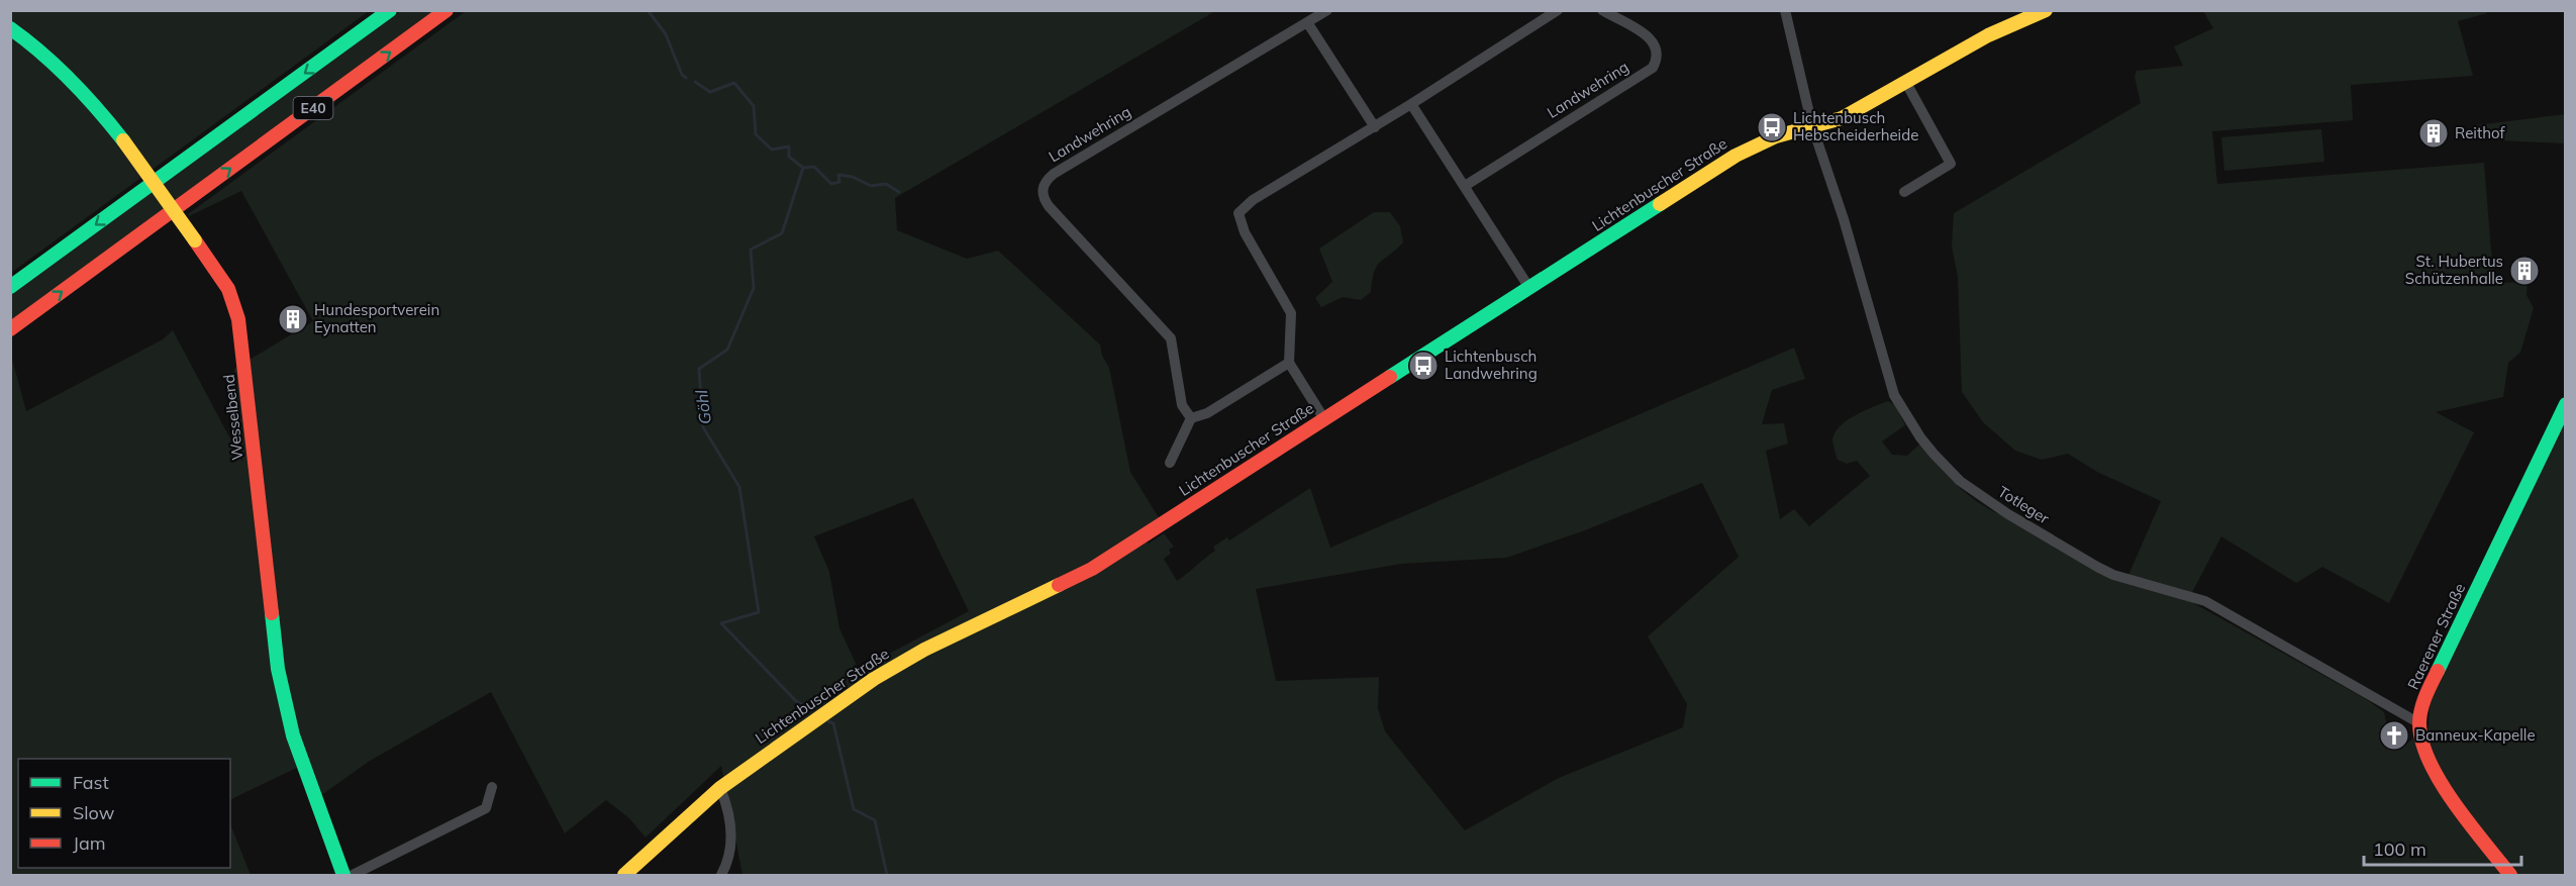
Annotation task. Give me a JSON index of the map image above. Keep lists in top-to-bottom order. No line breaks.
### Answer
{"streets":{"main road":["E40","Lichtenbuscher Straße","Wesselbend","Raerener Straße"],"street":["Landwehring","Totleger"]},"crossings":[["Lichtenbuscher Straße","Totleger"],["Totleger","Raerener Straße"]],"water":["Göhl"],"places":{"bus stop":["Lichtenbusch Hebscheiderheide","Lichtenbusch Landwehring"],"building":["Reithof","St. Hubertus Schützenhalle","Hundesportverein Eynatten"],"church":["Banneux-Kapelle"]},"legend":["Fast","Slow","Jam"],"scale_bar":"100 m"}
